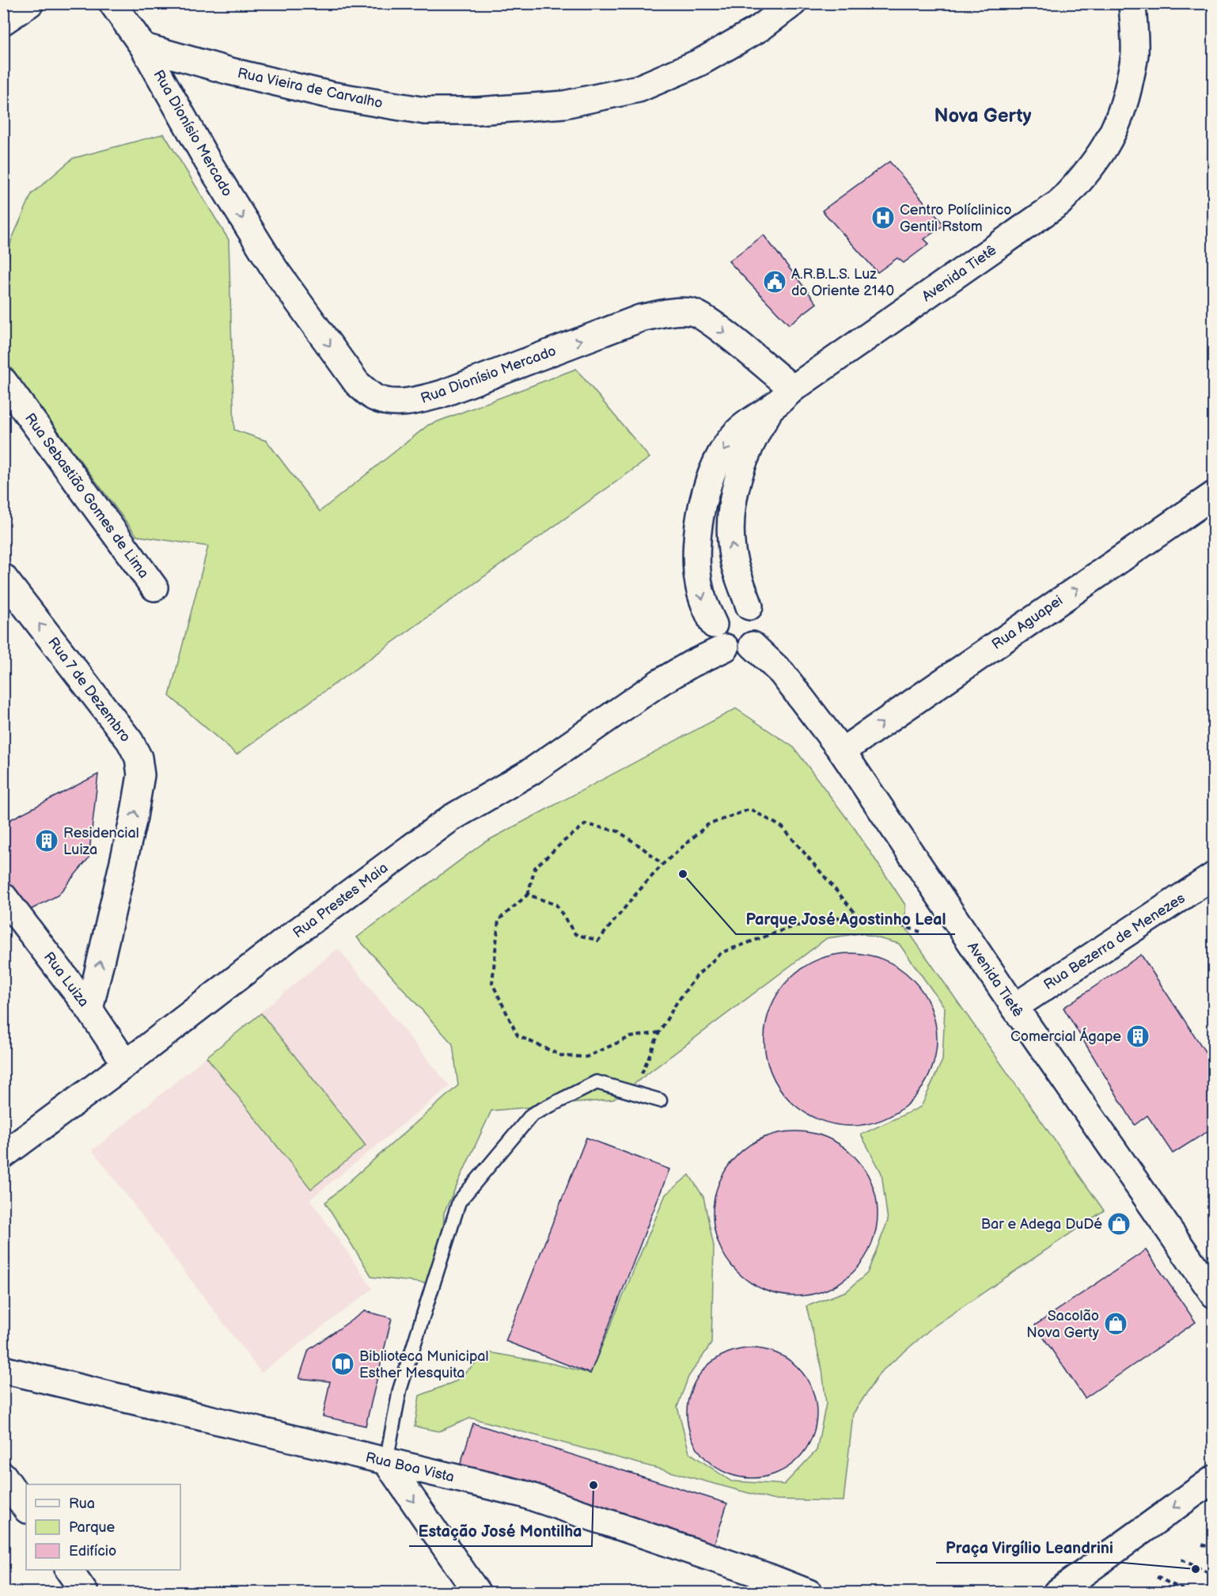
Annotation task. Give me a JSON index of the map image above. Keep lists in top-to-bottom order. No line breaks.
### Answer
{"streets":{"street":["Rua Vieira de Carvalho","Rua Dionísio Mercado","Avenida Tietê","Rua Sebastião Gomes de Lima","Rua Aguapei","Rua 7 de Dezembro","Rua Prestes Maia","Rua Bezerra de Menezes","Rua Luiza","Rua Boa Vista"]},"crossings":[["Rua Vieira de Carvalho","Rua Dionísio Mercado"],["Rua Dionísio Mercado","Avenida Tietê"],["Avenida Tietê","Rua Aguapei"],["Avenida Tietê","Rua Prestes Maia"],["Avenida Tietê","Rua Bezerra de Menezes"],["Rua 7 de Dezembro","Rua Luiza"],["Rua Prestes Maia","Rua Luiza"]],"one_way":["Rua Dionísio Mercado","Rua Aguapei","Rua 7 de Dezembro"],"districts":["Nova Gerty"],"places":{"hospital":["Centro Políclinico Gentil Rstom"],"public building":["A.R.B.L.S. Luz do Oriente 2140"],"building":["Residencial Luiza","Comercial Ágape"],"other":["Parque José Agostinho Leal","Estação José Montilha","Praça Virgílio Leandrini"],"shop":["Bar e Adega DuDé","Sacolão Nova Gerty"],"library":["Biblioteca Municipal Esther Mesquita"]},"legend":["Rua","Parque","Edifício"]}
